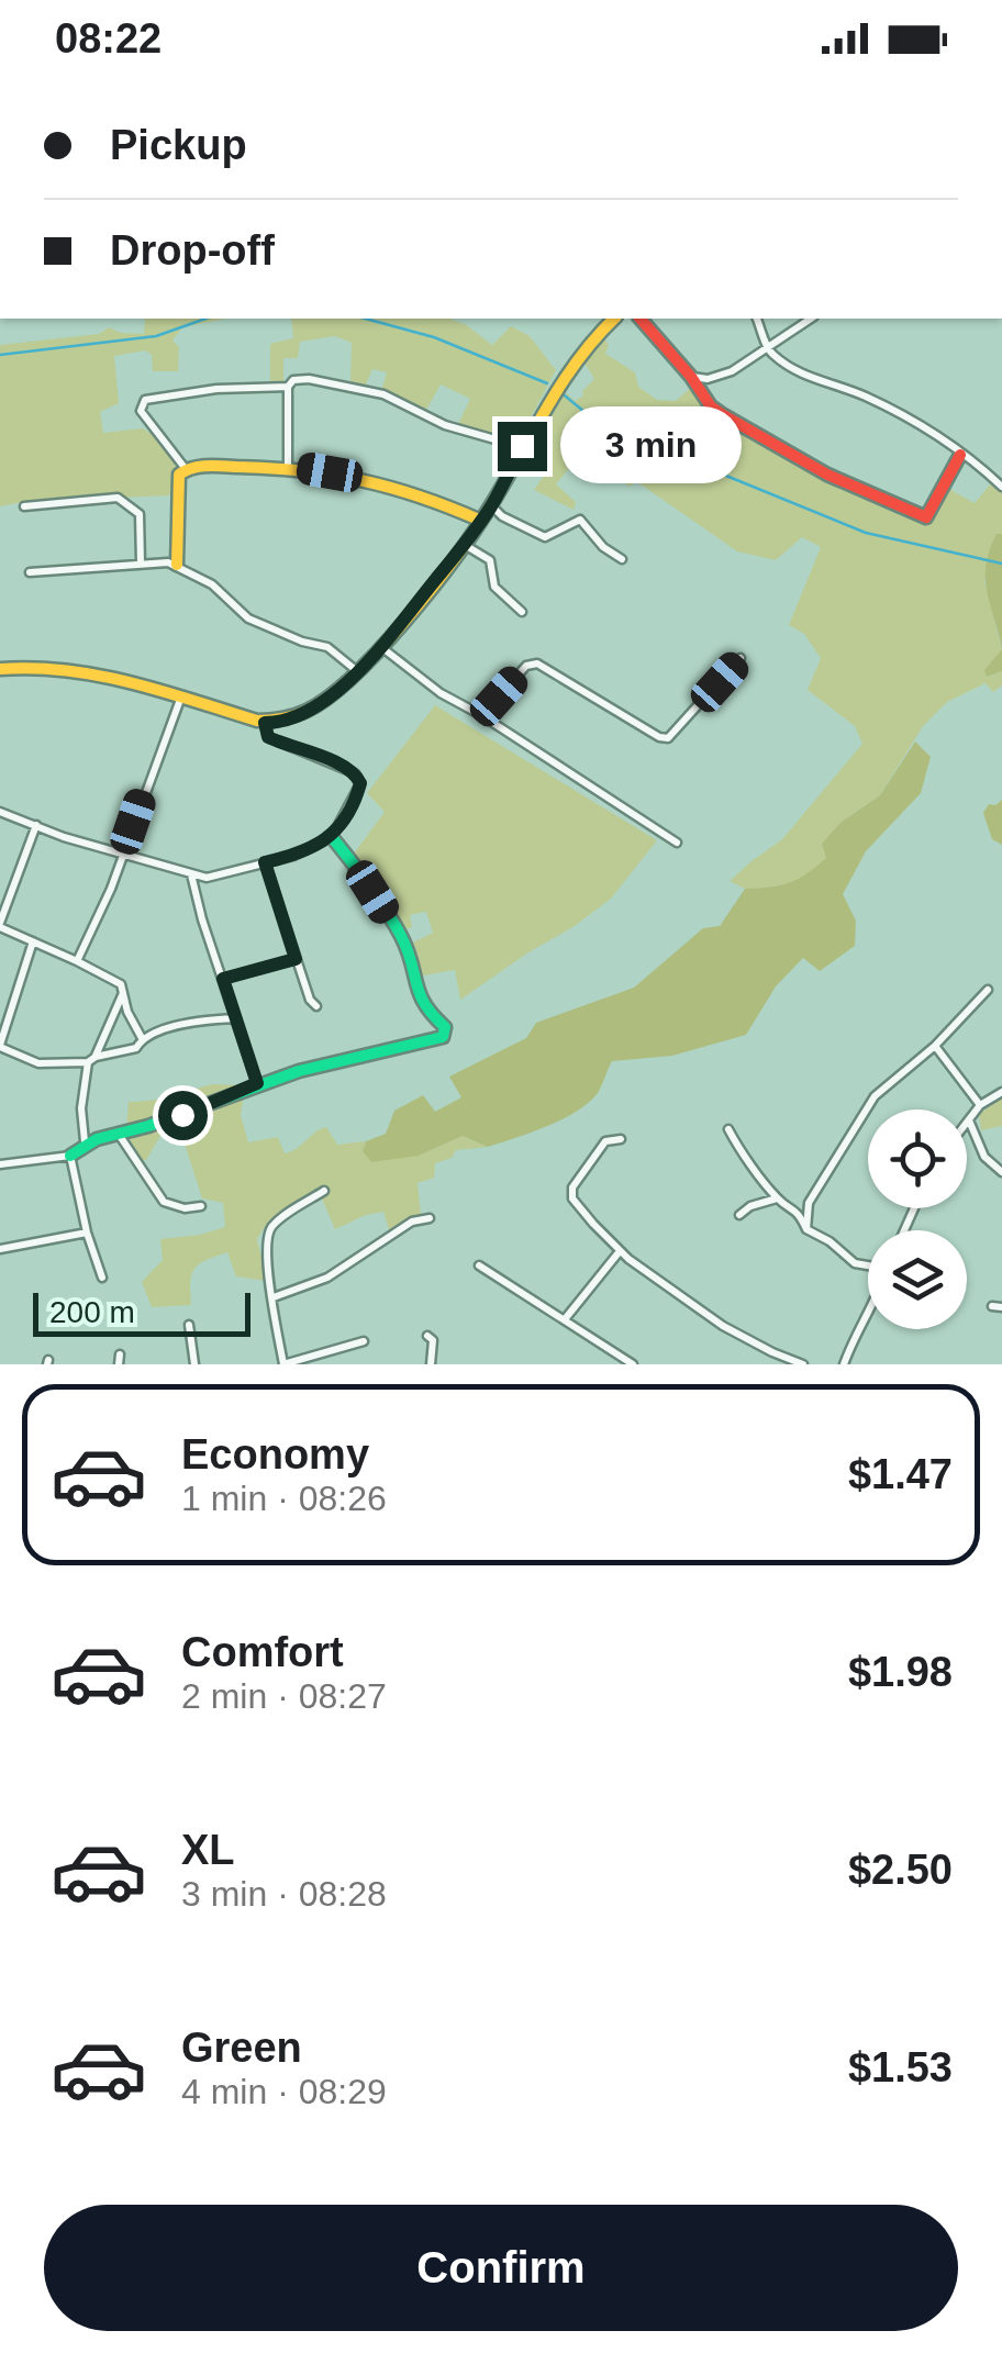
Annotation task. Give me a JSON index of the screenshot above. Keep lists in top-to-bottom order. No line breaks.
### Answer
{"scale_bar":"200 m","page":{"status":"08:22","banner":["Pickup","Drop-off"],"bubble":"3 min","scale":"200 m","list":[{"name":"Economy","note":"1 min · 08:26","value":"$1.47"},{"name":"Comfort","note":"2 min · 08:27","value":"$1.98"},{"name":"XL","note":"3 min · 08:28","value":"$2.50"},{"name":"Green","note":"4 min · 08:29","value":"$1.53"}],"buttons":"Confirm"}}
